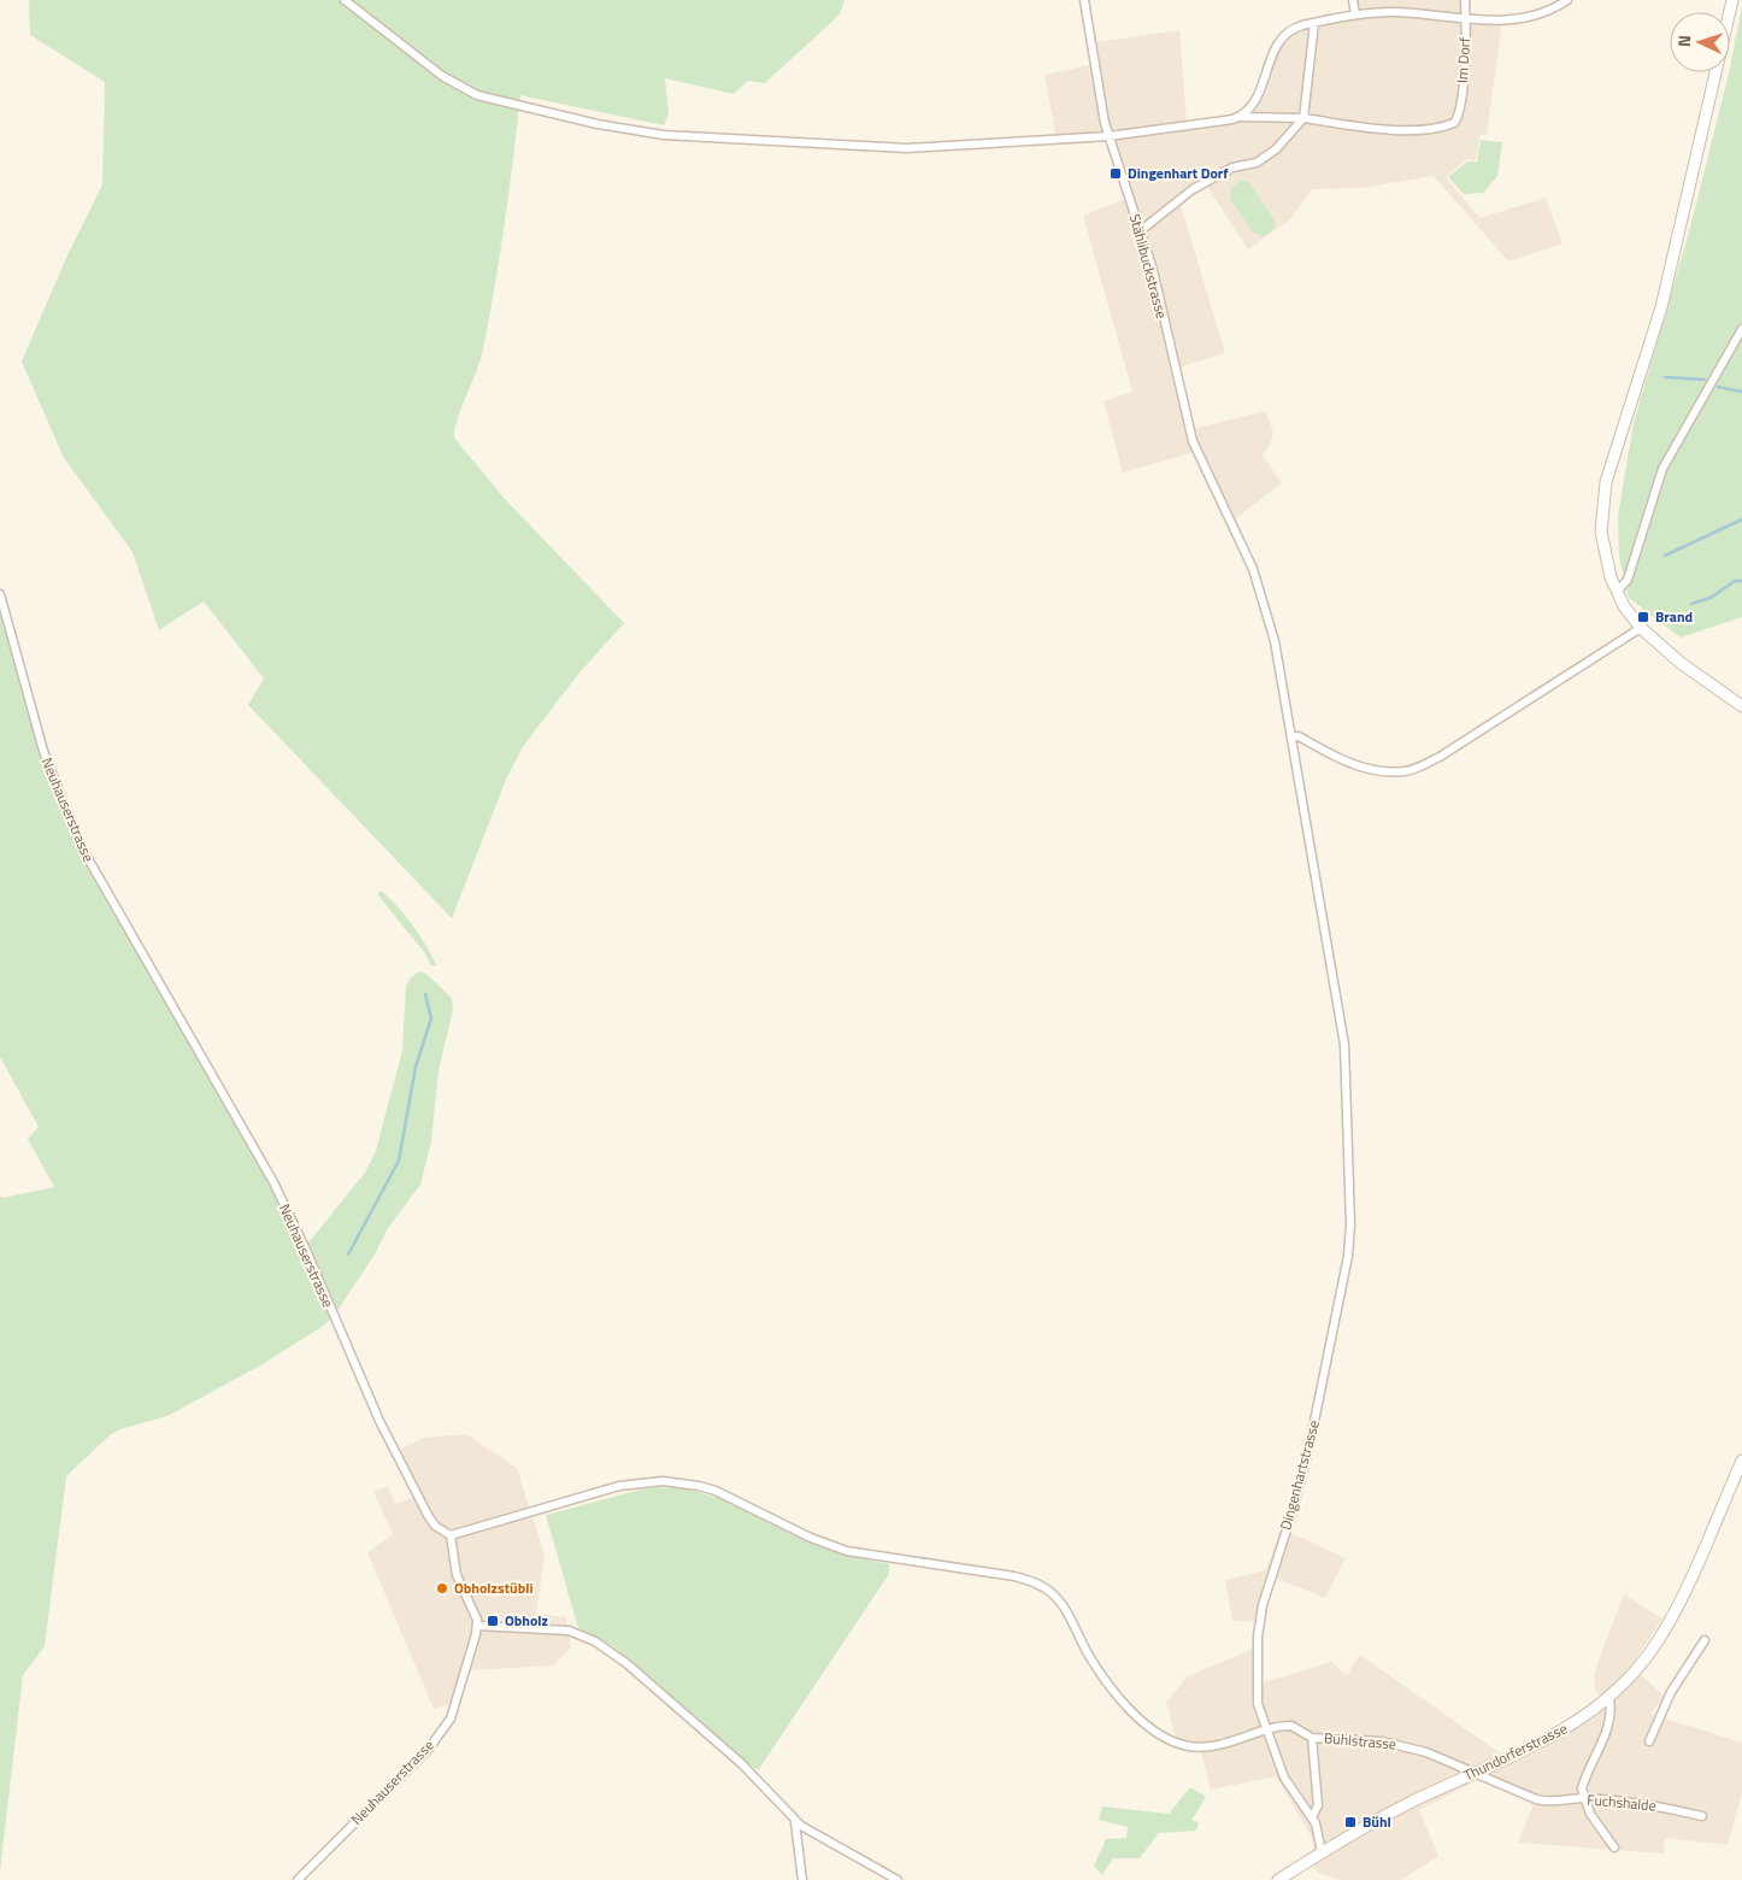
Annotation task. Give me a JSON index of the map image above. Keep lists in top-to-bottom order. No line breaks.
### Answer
{"streets":{"street":["Im Dorf","Stählibuckstrasse","Neuhauserstrasse","Dingenhartstrasse","Bühlstrasse","Thundorferstrasse","Fuchshalde"]},"crossings":[["Stählibuckstrasse","Dingenhartstrasse"],["Neuhauserstrasse","Bühlstrasse"],["Dingenhartstrasse","Bühlstrasse"],["Dingenhartstrasse","Thundorferstrasse"],["Bühlstrasse","Thundorferstrasse"],["Bühlstrasse","Fuchshalde"],["Thundorferstrasse","Fuchshalde"]],"places":{"transit":["Dingenhart Dorf","Brand","Obholz","Bühl"],"other":["Obholzstübli"]},"north":"left"}
